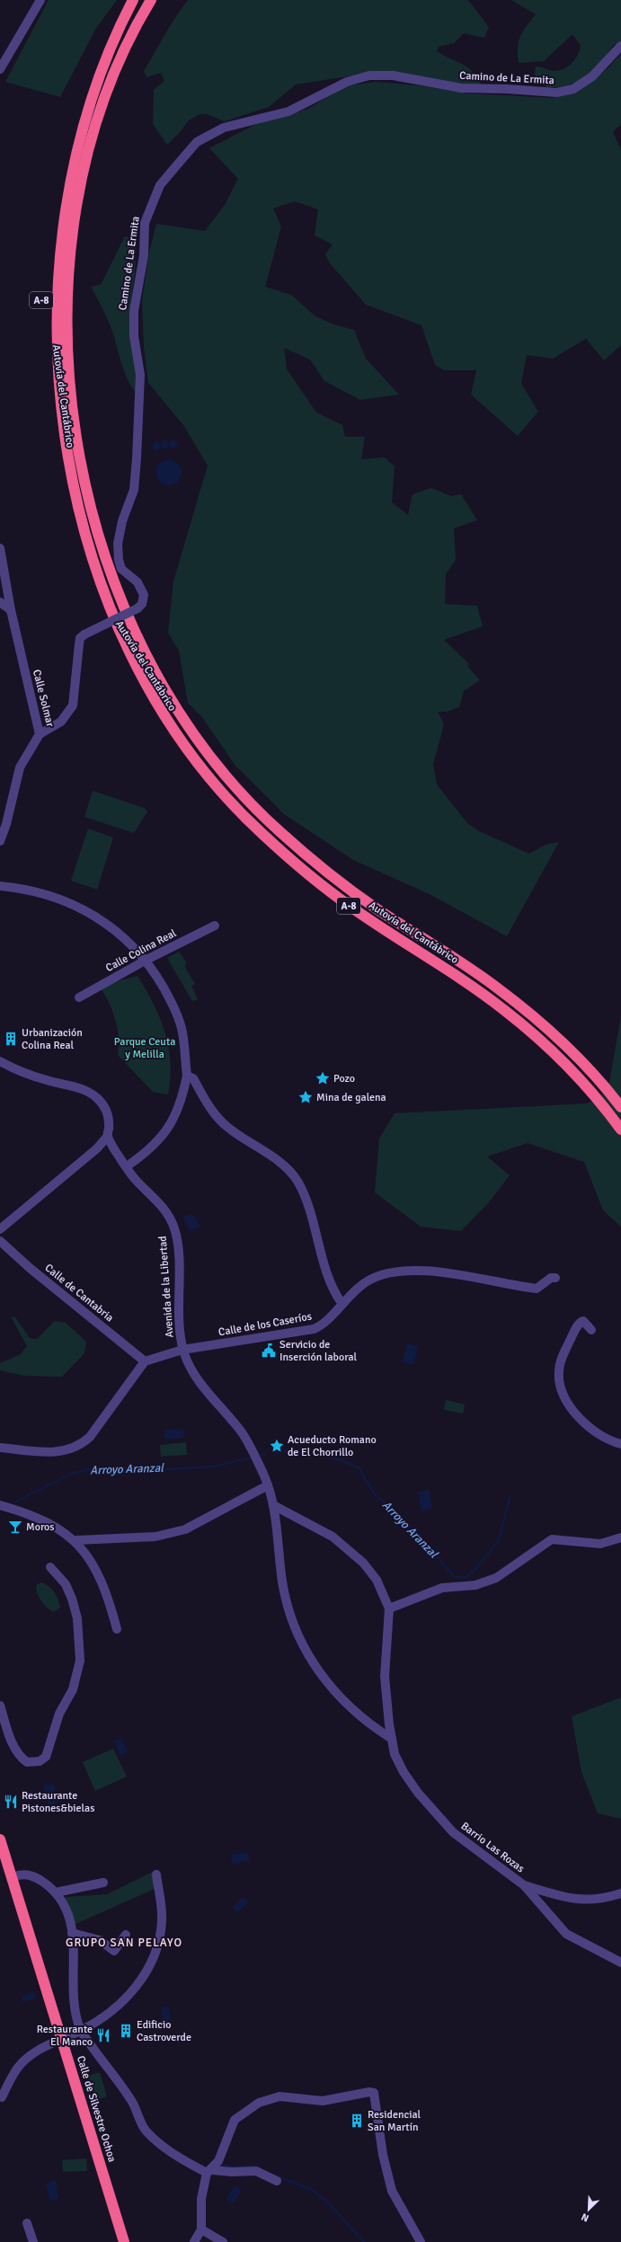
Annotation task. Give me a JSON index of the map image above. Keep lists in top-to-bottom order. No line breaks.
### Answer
{"streets":{"highway":["A-8","Autovía del Cantábrico","Calle de Silvestre Ochoa"],"street":["Camino de La Ermita","Calle Solmar","Calle Colina Real","Avenida de la Libertad","Calle de Cantabria","Calle de los Caseríos","Barrio Las Rozas"]},"crossings":[["Camino de La Ermita","Calle Solmar"],["Avenida de la Libertad","Calle de los Caseríos"],["Calle de Cantabria","Calle de los Caseríos"]],"districts":["GRUPO SAN PELAYO"],"water":["Arroyo Aranzal"],"parks":["Parque Ceuta y Melilla"],"places":{"building":["Urbanización Colina Real","Edificio Castroverde","Residencial San Martín"],"place":["Pozo","Mina de galena","Acueducto Romano de El Chorrillo"],"public building":["Servicio de Inserción laboral"],"bar":["Moros"],"restaurant":["Restaurante Pistones&bielas","Restaurante El Manco"]},"north":"bottom left"}
